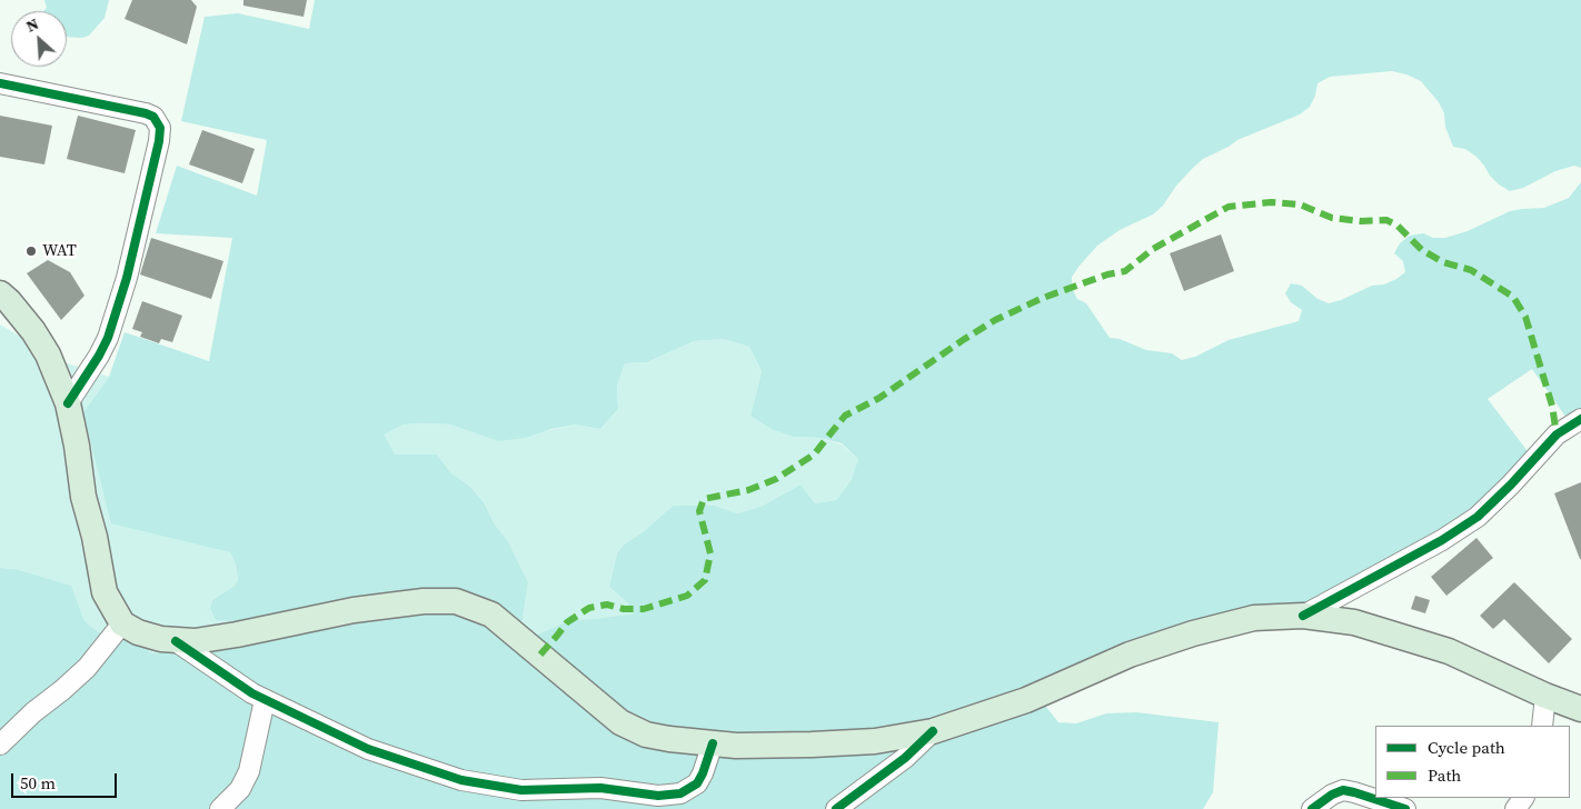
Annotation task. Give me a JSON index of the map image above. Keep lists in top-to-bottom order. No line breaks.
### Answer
{"places":["WAT"],"legend":["Cycle path","Path"],"scale_bar":"50 m","north":"top left"}
